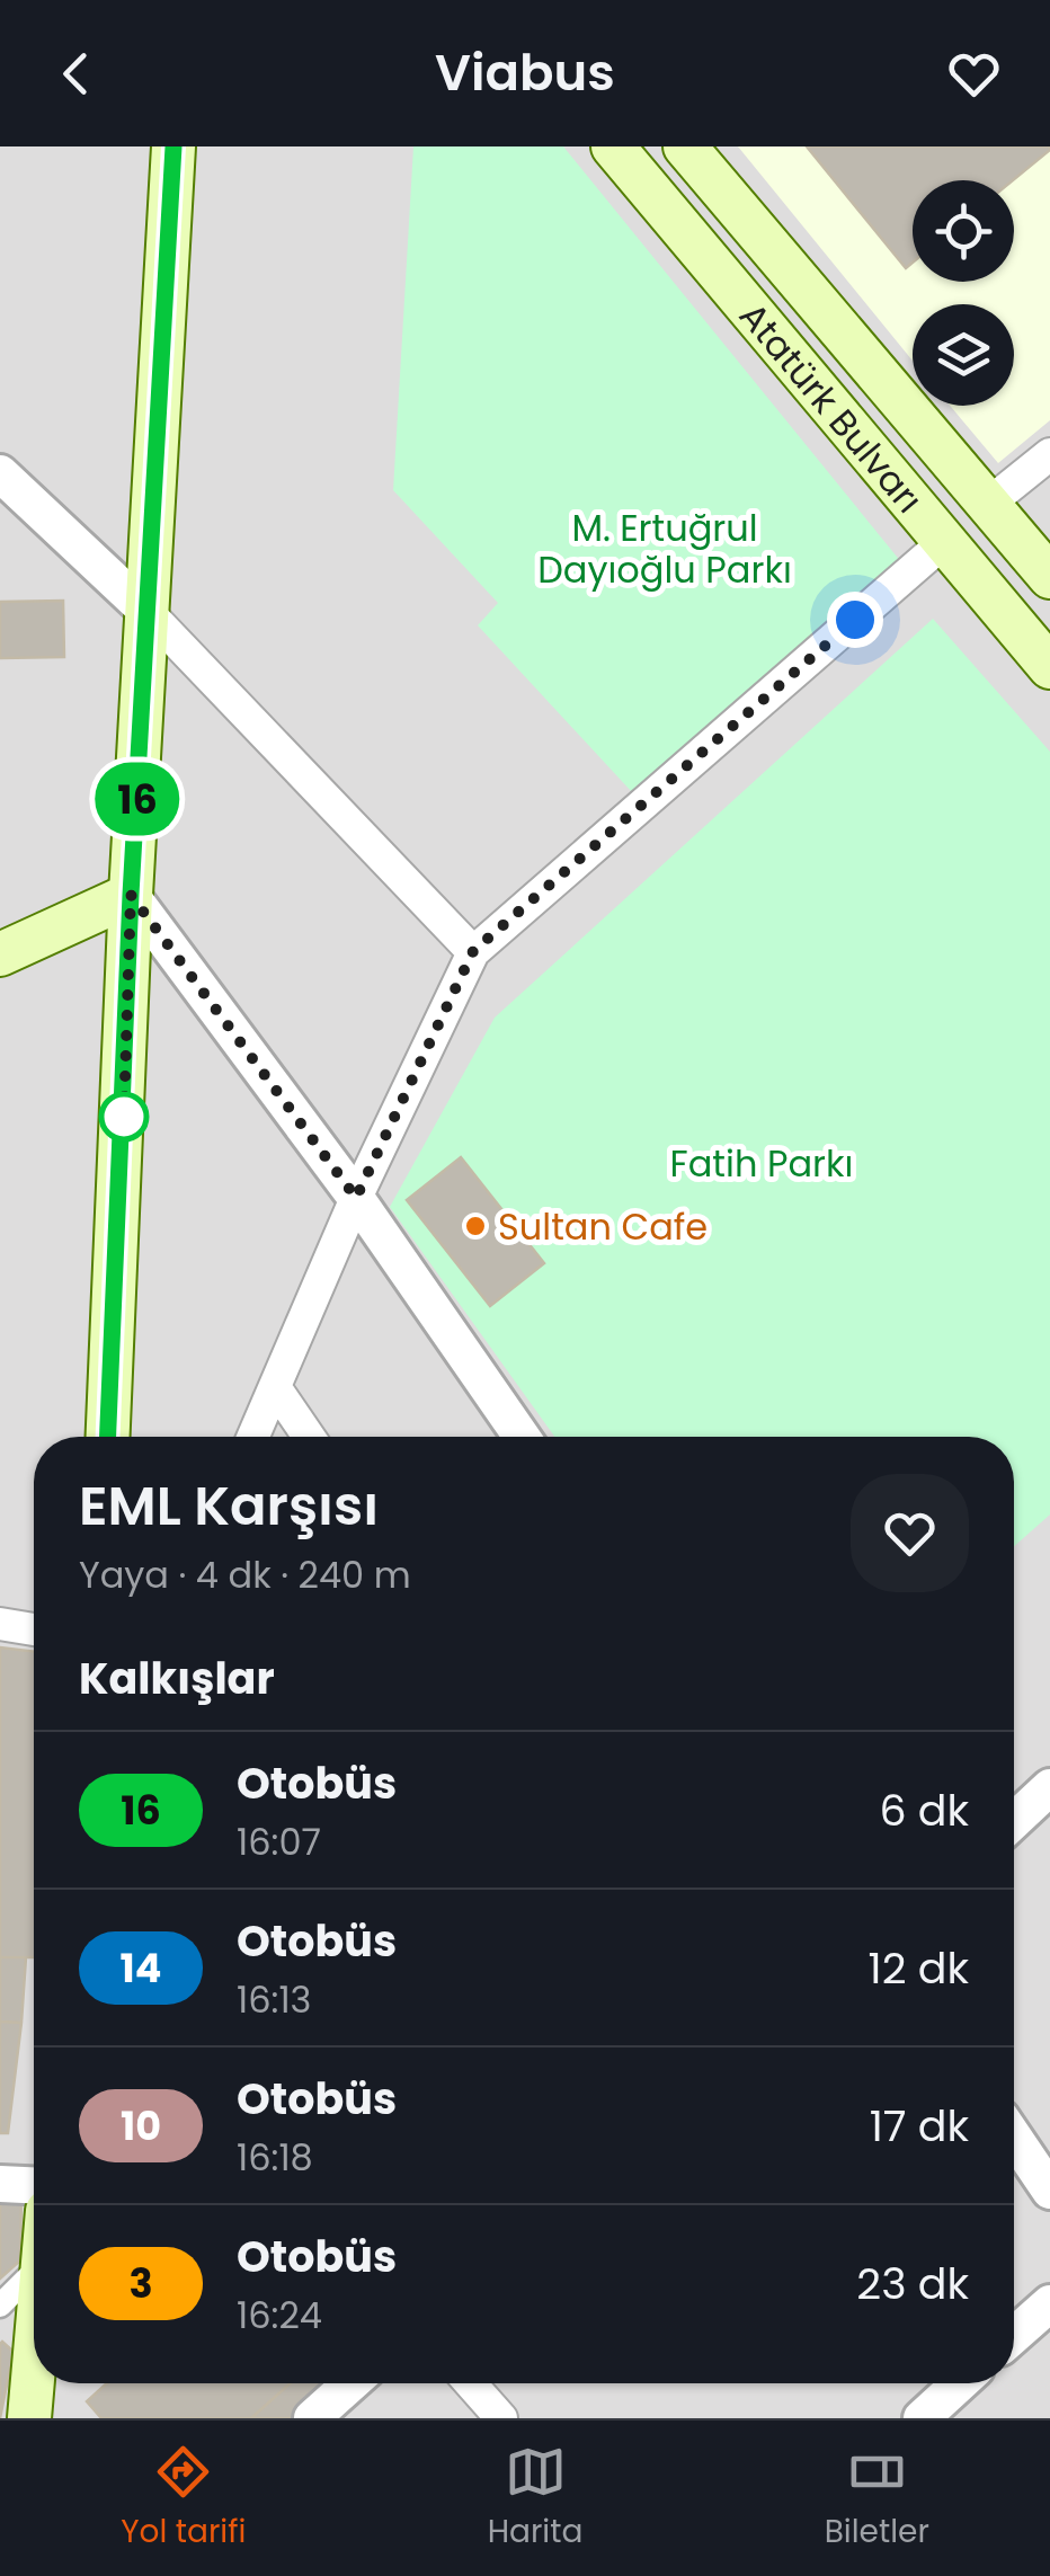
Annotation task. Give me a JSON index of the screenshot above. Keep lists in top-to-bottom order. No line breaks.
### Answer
{"streets":{"main road":["Atatürk Bulvarı"]},"parks":["M. Ertuğrul Dayıoğlu Parkı","Fatih Parkı"],"places":["Sultan Cafe"],"lines":["bus line 16"],"page":{"header":"Viabus","on_map":"16","heading":[["EML Karşısı","Yaya · 4 dk · 240 m"],"Kalkışlar"],"list":[{"mark":"16","name":"Otobüs","note":"16:07","value":"6 dk"},{"mark":"14","name":"Otobüs","note":"16:13","value":"12 dk"},{"mark":"10","name":"Otobüs","note":"16:18","value":"17 dk"},{"mark":"3","name":"Otobüs","note":"16:24","value":"23 dk"}],"tabs":["Yol tarifi","Harita","Biletler"]}}
